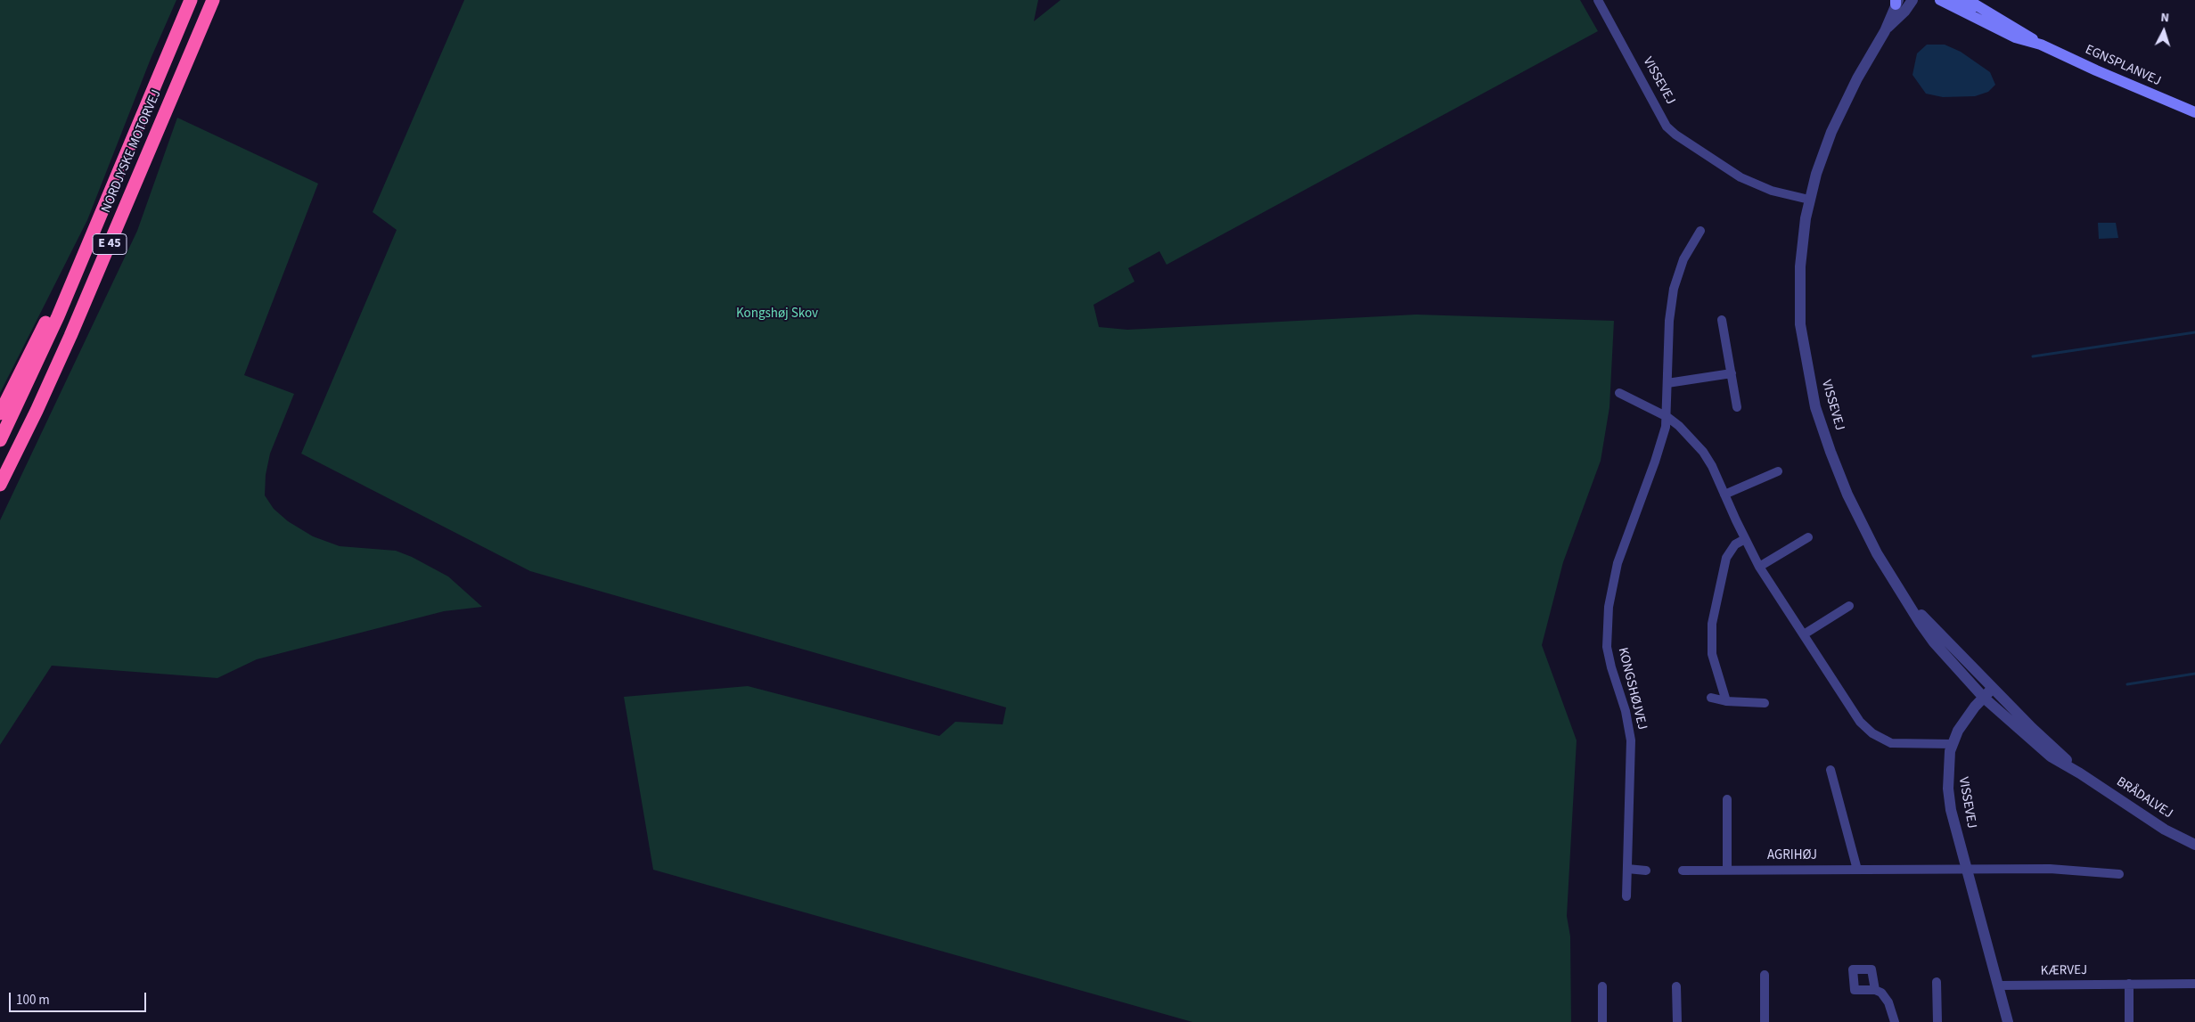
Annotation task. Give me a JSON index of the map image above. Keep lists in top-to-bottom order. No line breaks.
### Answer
{"streets":{"highway":["NORDJYSKE MOTORVEJ","E 45"],"main road":["EGNSPLANVEJ"],"street":["VISSEVEJ","KONGSHØJVEJ","BRÅDALVEJ","AGRIHØJ","KÆRVEJ"]},"crossings":[["VISSEVEJ","BRÅDALVEJ"],["VISSEVEJ","AGRIHØJ"],["VISSEVEJ","KÆRVEJ"]],"parks":["Kongshøj Skov"],"scale_bar":"100 m","north":"top"}
